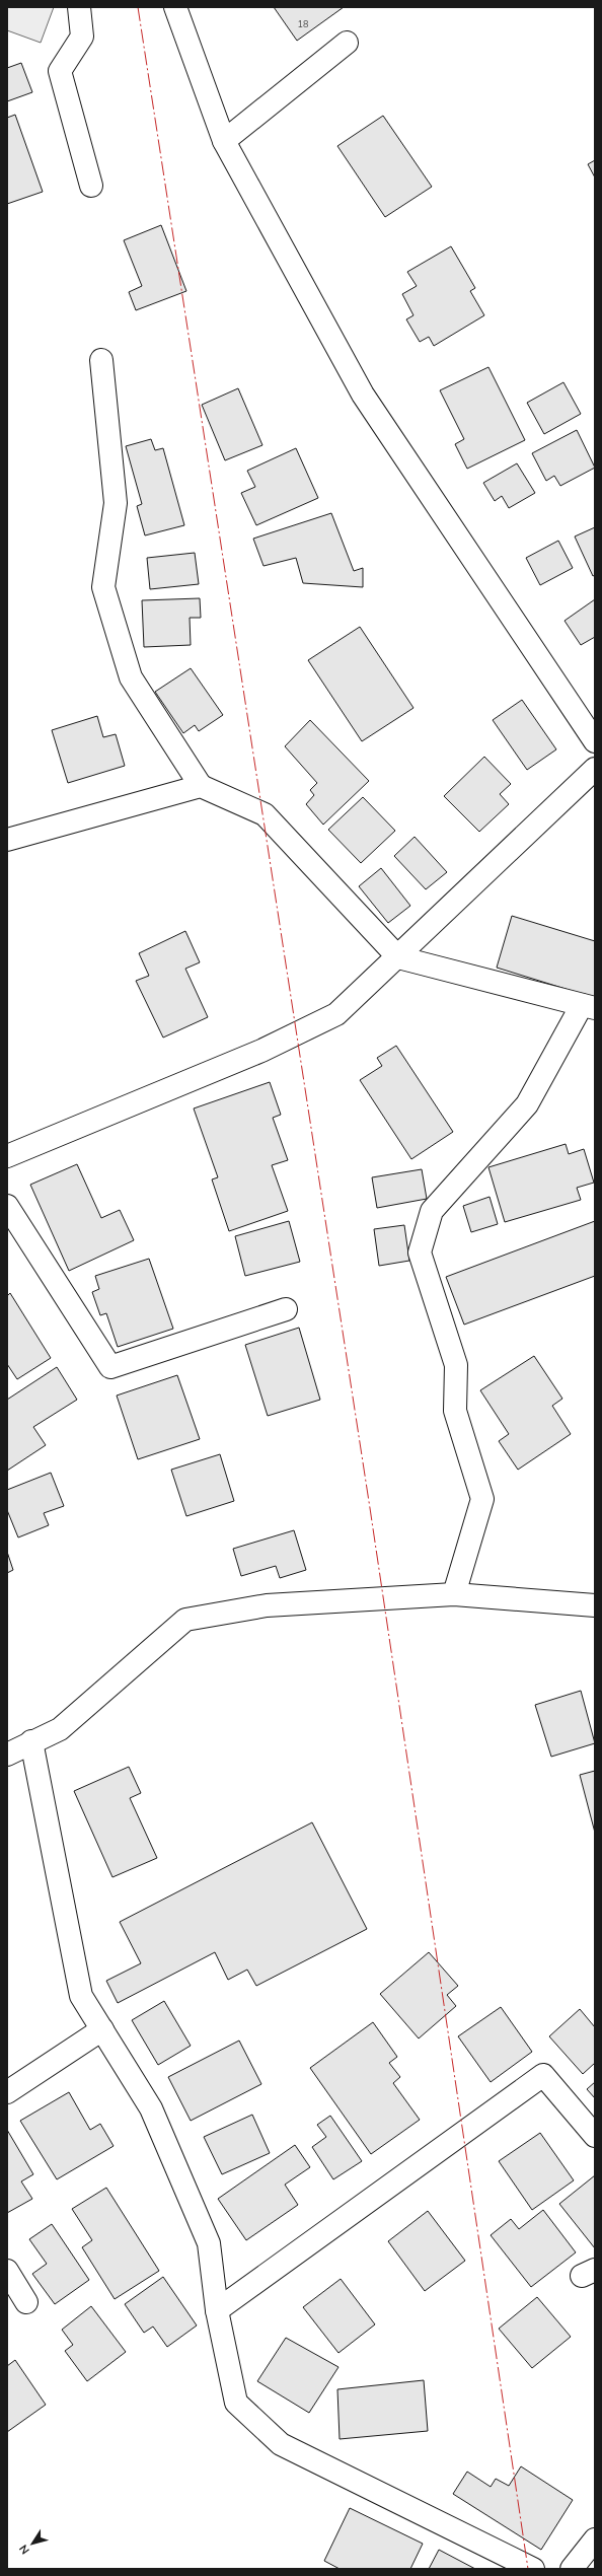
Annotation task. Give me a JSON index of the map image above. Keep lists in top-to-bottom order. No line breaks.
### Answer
{"house_numbers":["18"],"north":"bottom left"}
